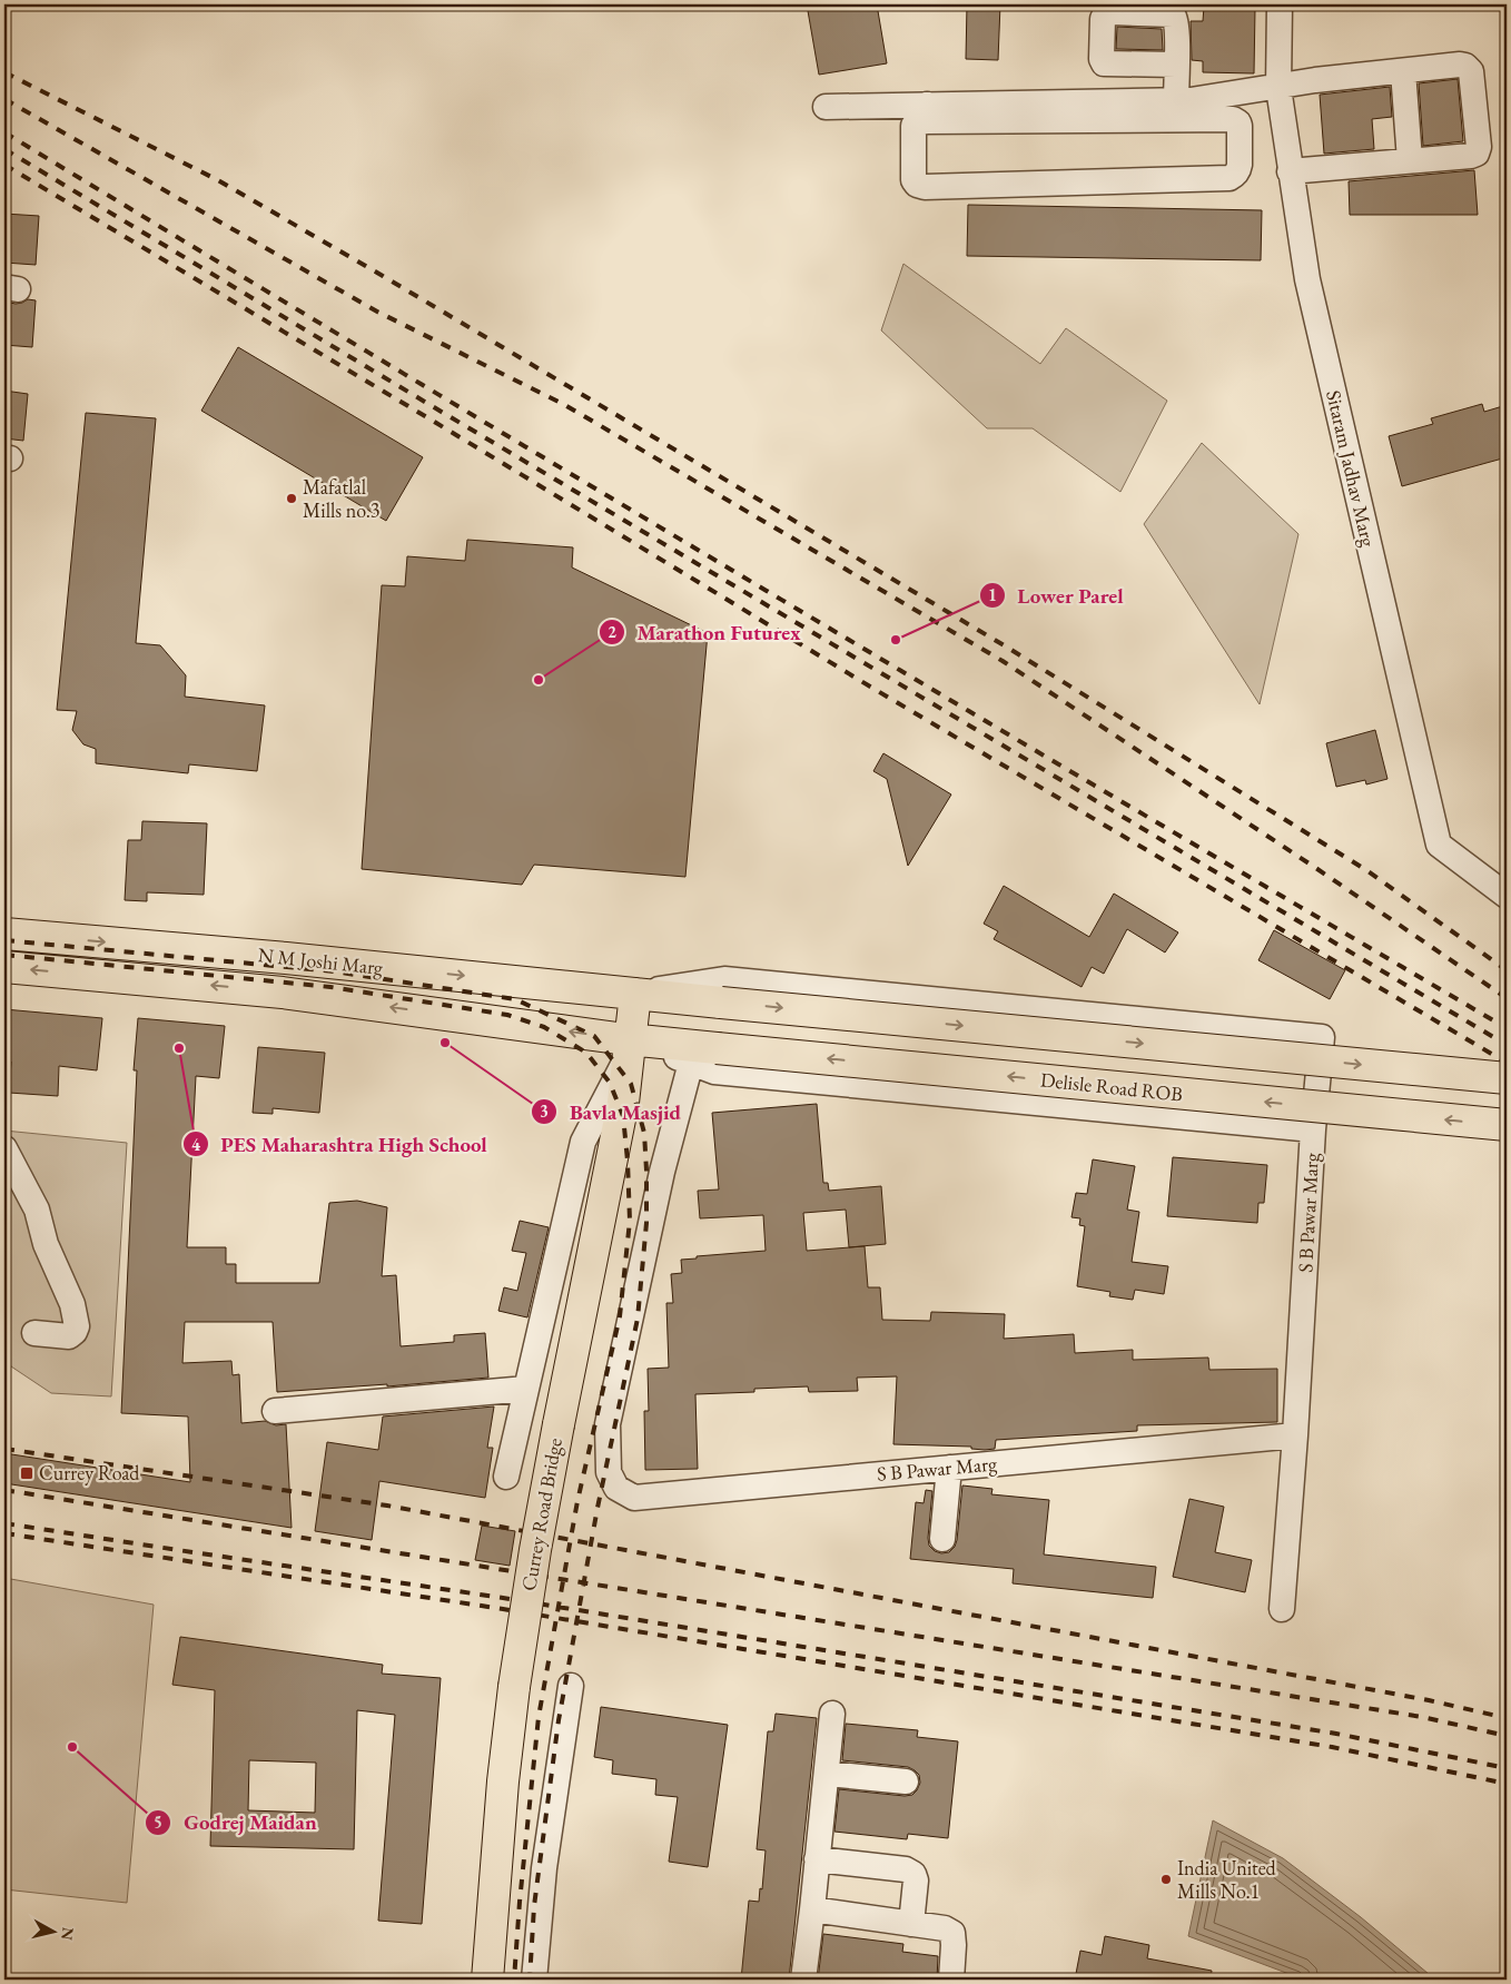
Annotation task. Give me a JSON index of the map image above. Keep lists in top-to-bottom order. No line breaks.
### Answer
{"streets":{"main road":["N M Joshi Marg","Delisle Road ROB","Currey Road Bridge"],"street":["Sitaram Jadhav Marg","S B Pawar Marg"]},"crossings":[["N M Joshi Marg","Delisle Road ROB"],["N M Joshi Marg","S B Pawar Marg"],["N M Joshi Marg","Currey Road Bridge"],["Delisle Road ROB","S B Pawar Marg"],["S B Pawar Marg","Currey Road Bridge"]],"one_way":["Delisle Road ROB"],"places":{"other":["Mafatlal Mills no.3","Lower Parel","Marathon Futurex","Bavla Masjid","PES Maharashtra High School","Godrej Maidan","India United Mills No.1"],"transit":["Currey Road"]},"north":"right"}
